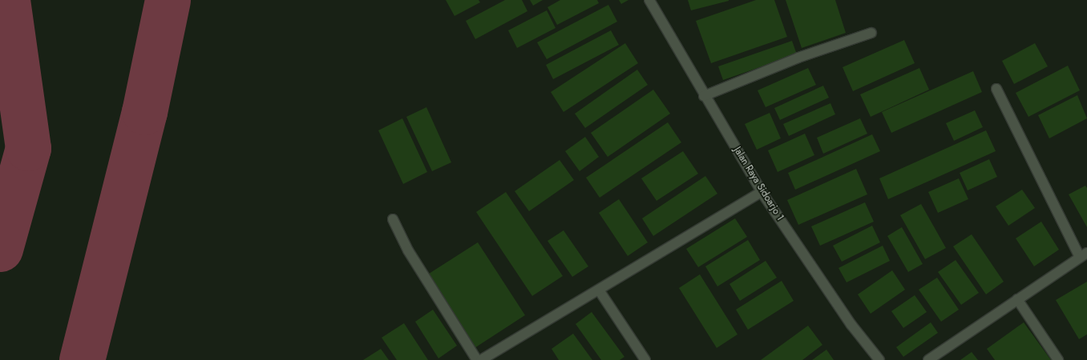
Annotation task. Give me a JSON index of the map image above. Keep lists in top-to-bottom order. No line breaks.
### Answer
{"streets":{"street":["Jalan Raya Sidoarjo 1"]}}
